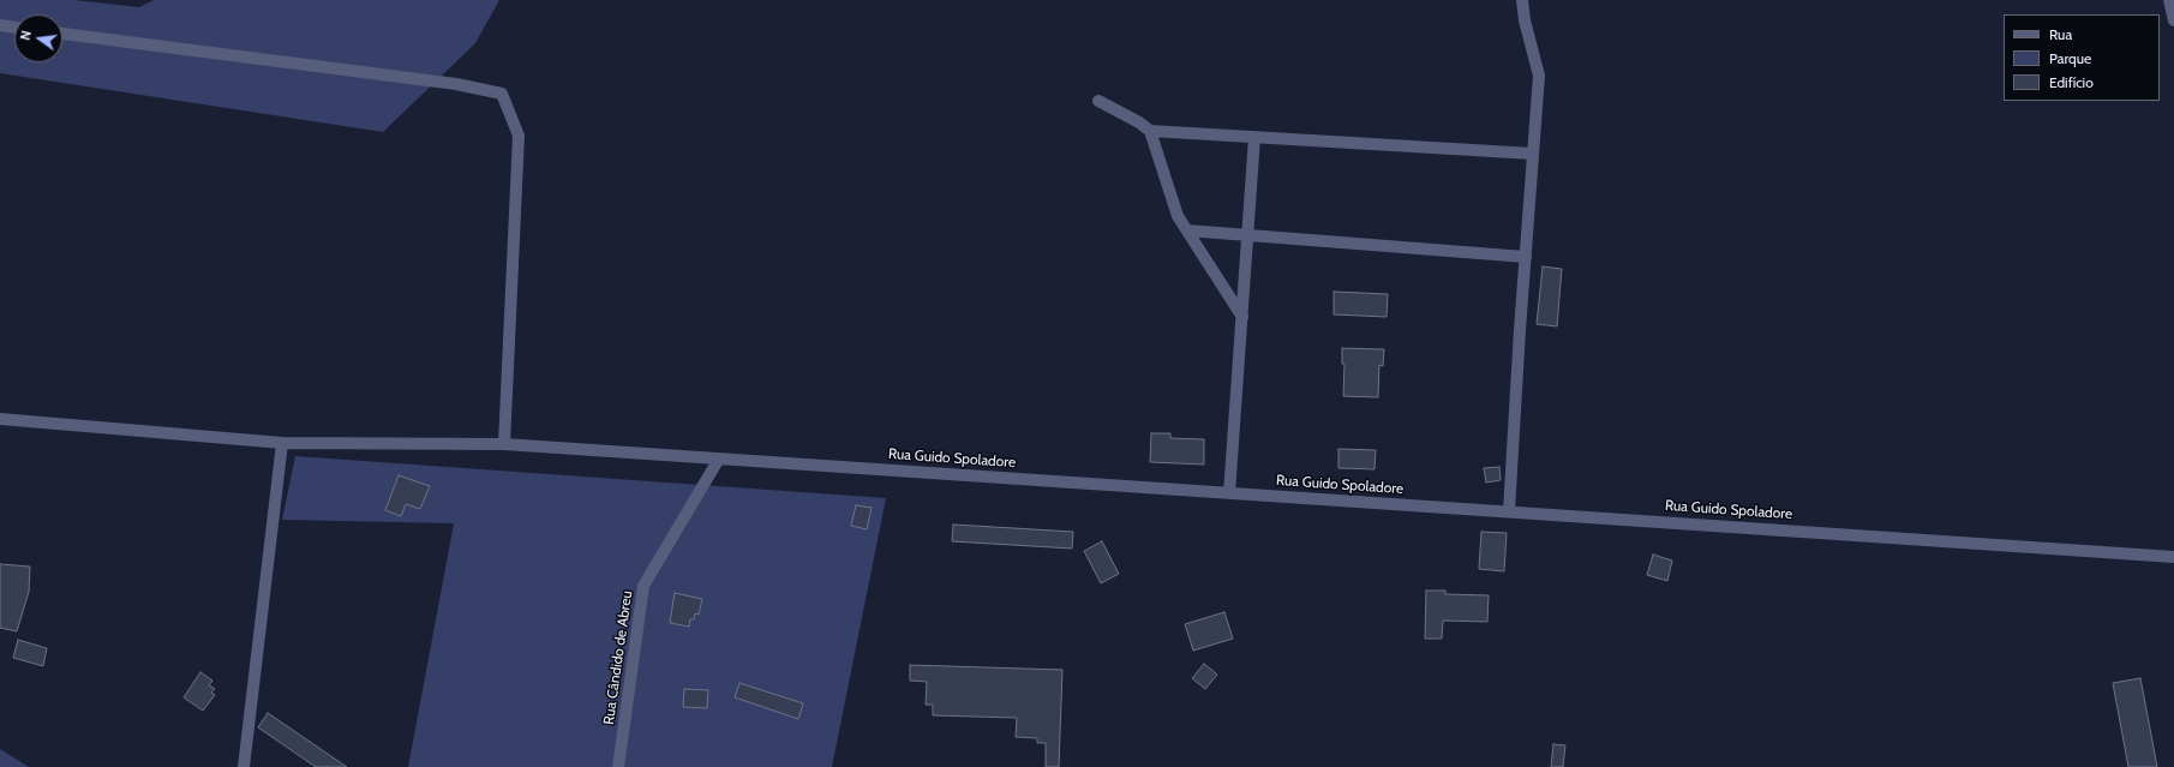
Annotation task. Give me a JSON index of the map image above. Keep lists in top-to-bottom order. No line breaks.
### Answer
{"streets":{"street":["Rua Guido Spoladore","Rua Cândido de Abreu"]},"crossings":[["Rua Guido Spoladore","Rua Cândido de Abreu"]],"legend":["Rua","Parque","Edifício"],"north":"left"}
